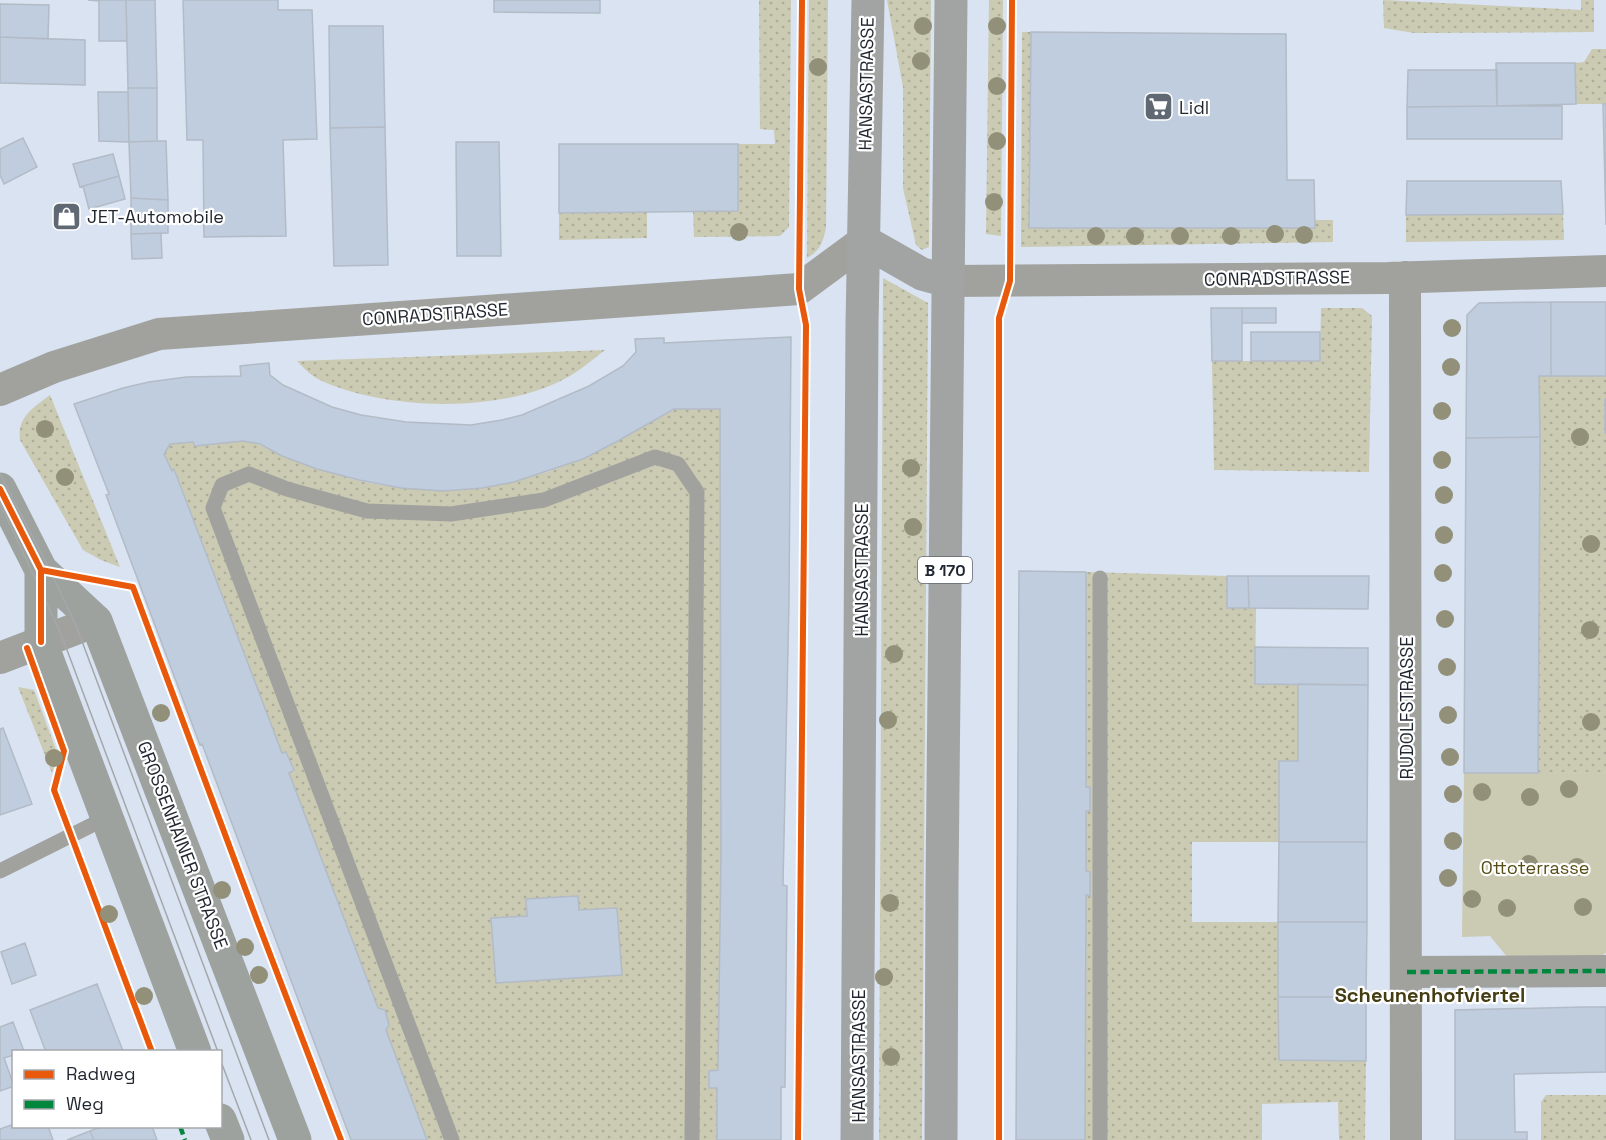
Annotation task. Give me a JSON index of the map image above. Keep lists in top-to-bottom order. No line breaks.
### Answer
{"streets":{"main road":["HANSASTRASSE","B 170","GROSSENHAINER STRASSE"],"street":["CONRADSTRASSE","RUDOLFSTRASSE"]},"crossings":[["HANSASTRASSE","CONRADSTRASSE"],["CONRADSTRASSE","B 170"],["CONRADSTRASSE","RUDOLFSTRASSE"]],"districts":["Scheunenhofviertel"],"parks":["Ottoterrasse"],"places":{"supermarket":["Lidl"],"shop":["JET-Automobile"]},"legend":["Radweg","Weg"]}
